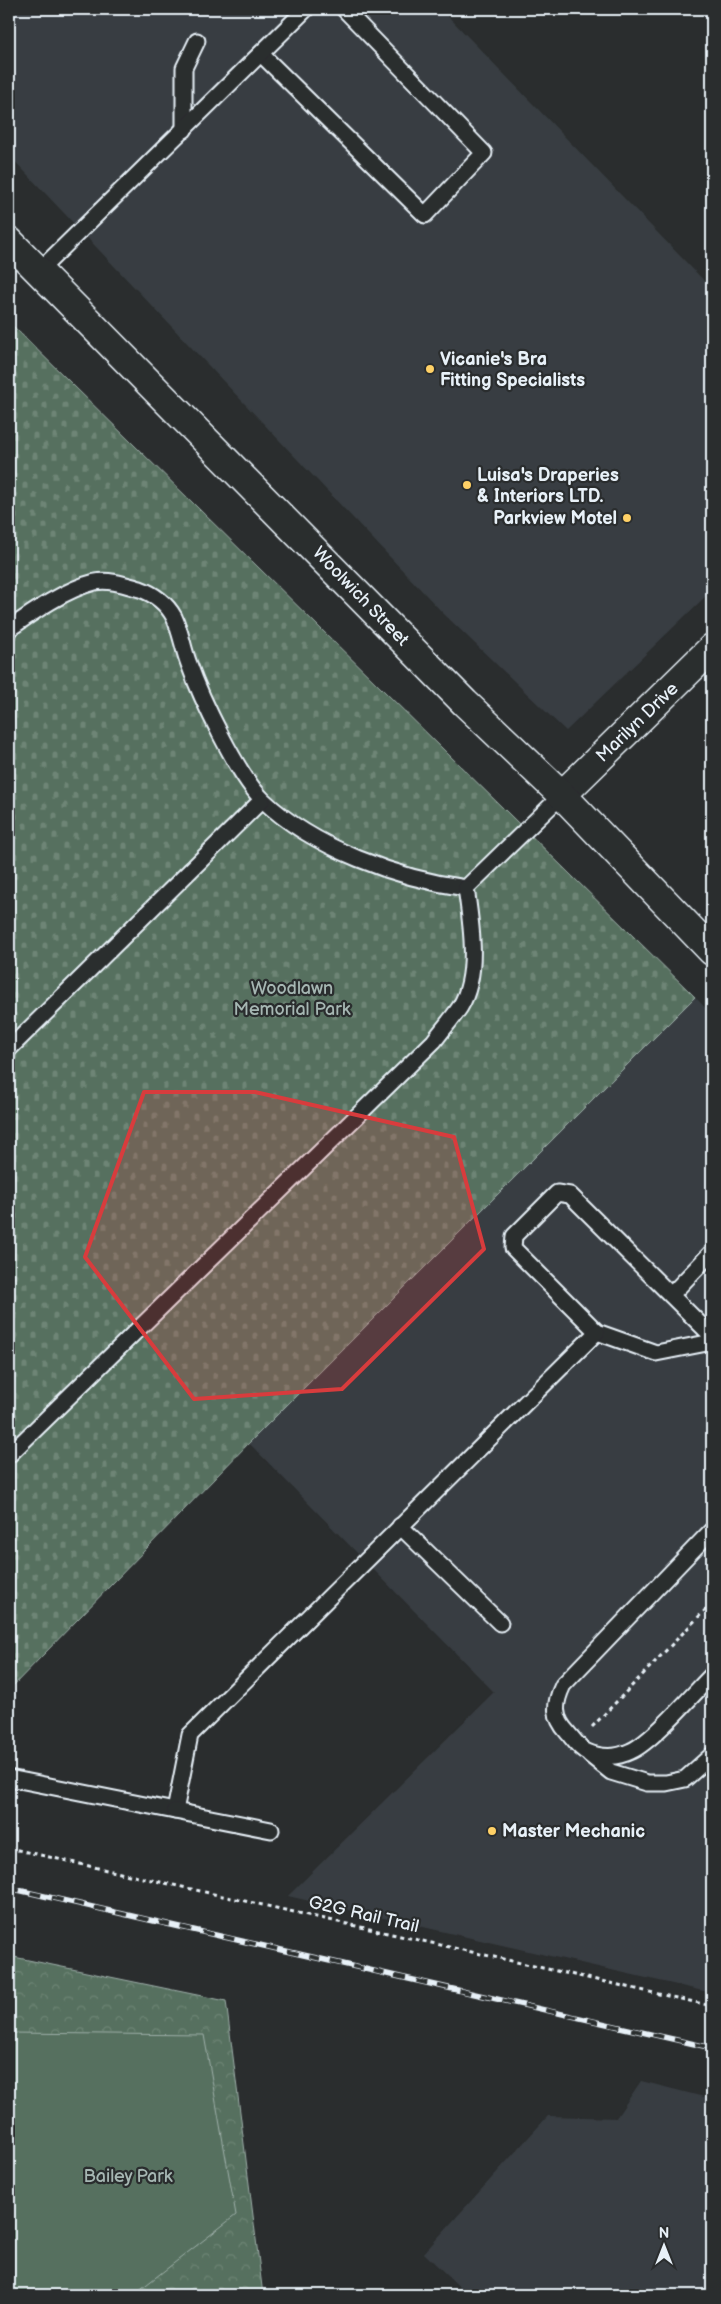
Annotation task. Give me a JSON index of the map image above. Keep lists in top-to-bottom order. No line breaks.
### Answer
{"streets":{"main road":["Woolwich Street","Marilyn Drive"],"path":["G2G Rail Trail"]},"crossings":[["Woolwich Street","Marilyn Drive"]],"parks":["Woodlawn Memorial Park","Bailey Park"],"places":["Vicanie's Bra Fitting Specialists","Luisa's Draperies & Interiors LTD.","Parkview Motel","Master Mechanic"],"north":"top"}
